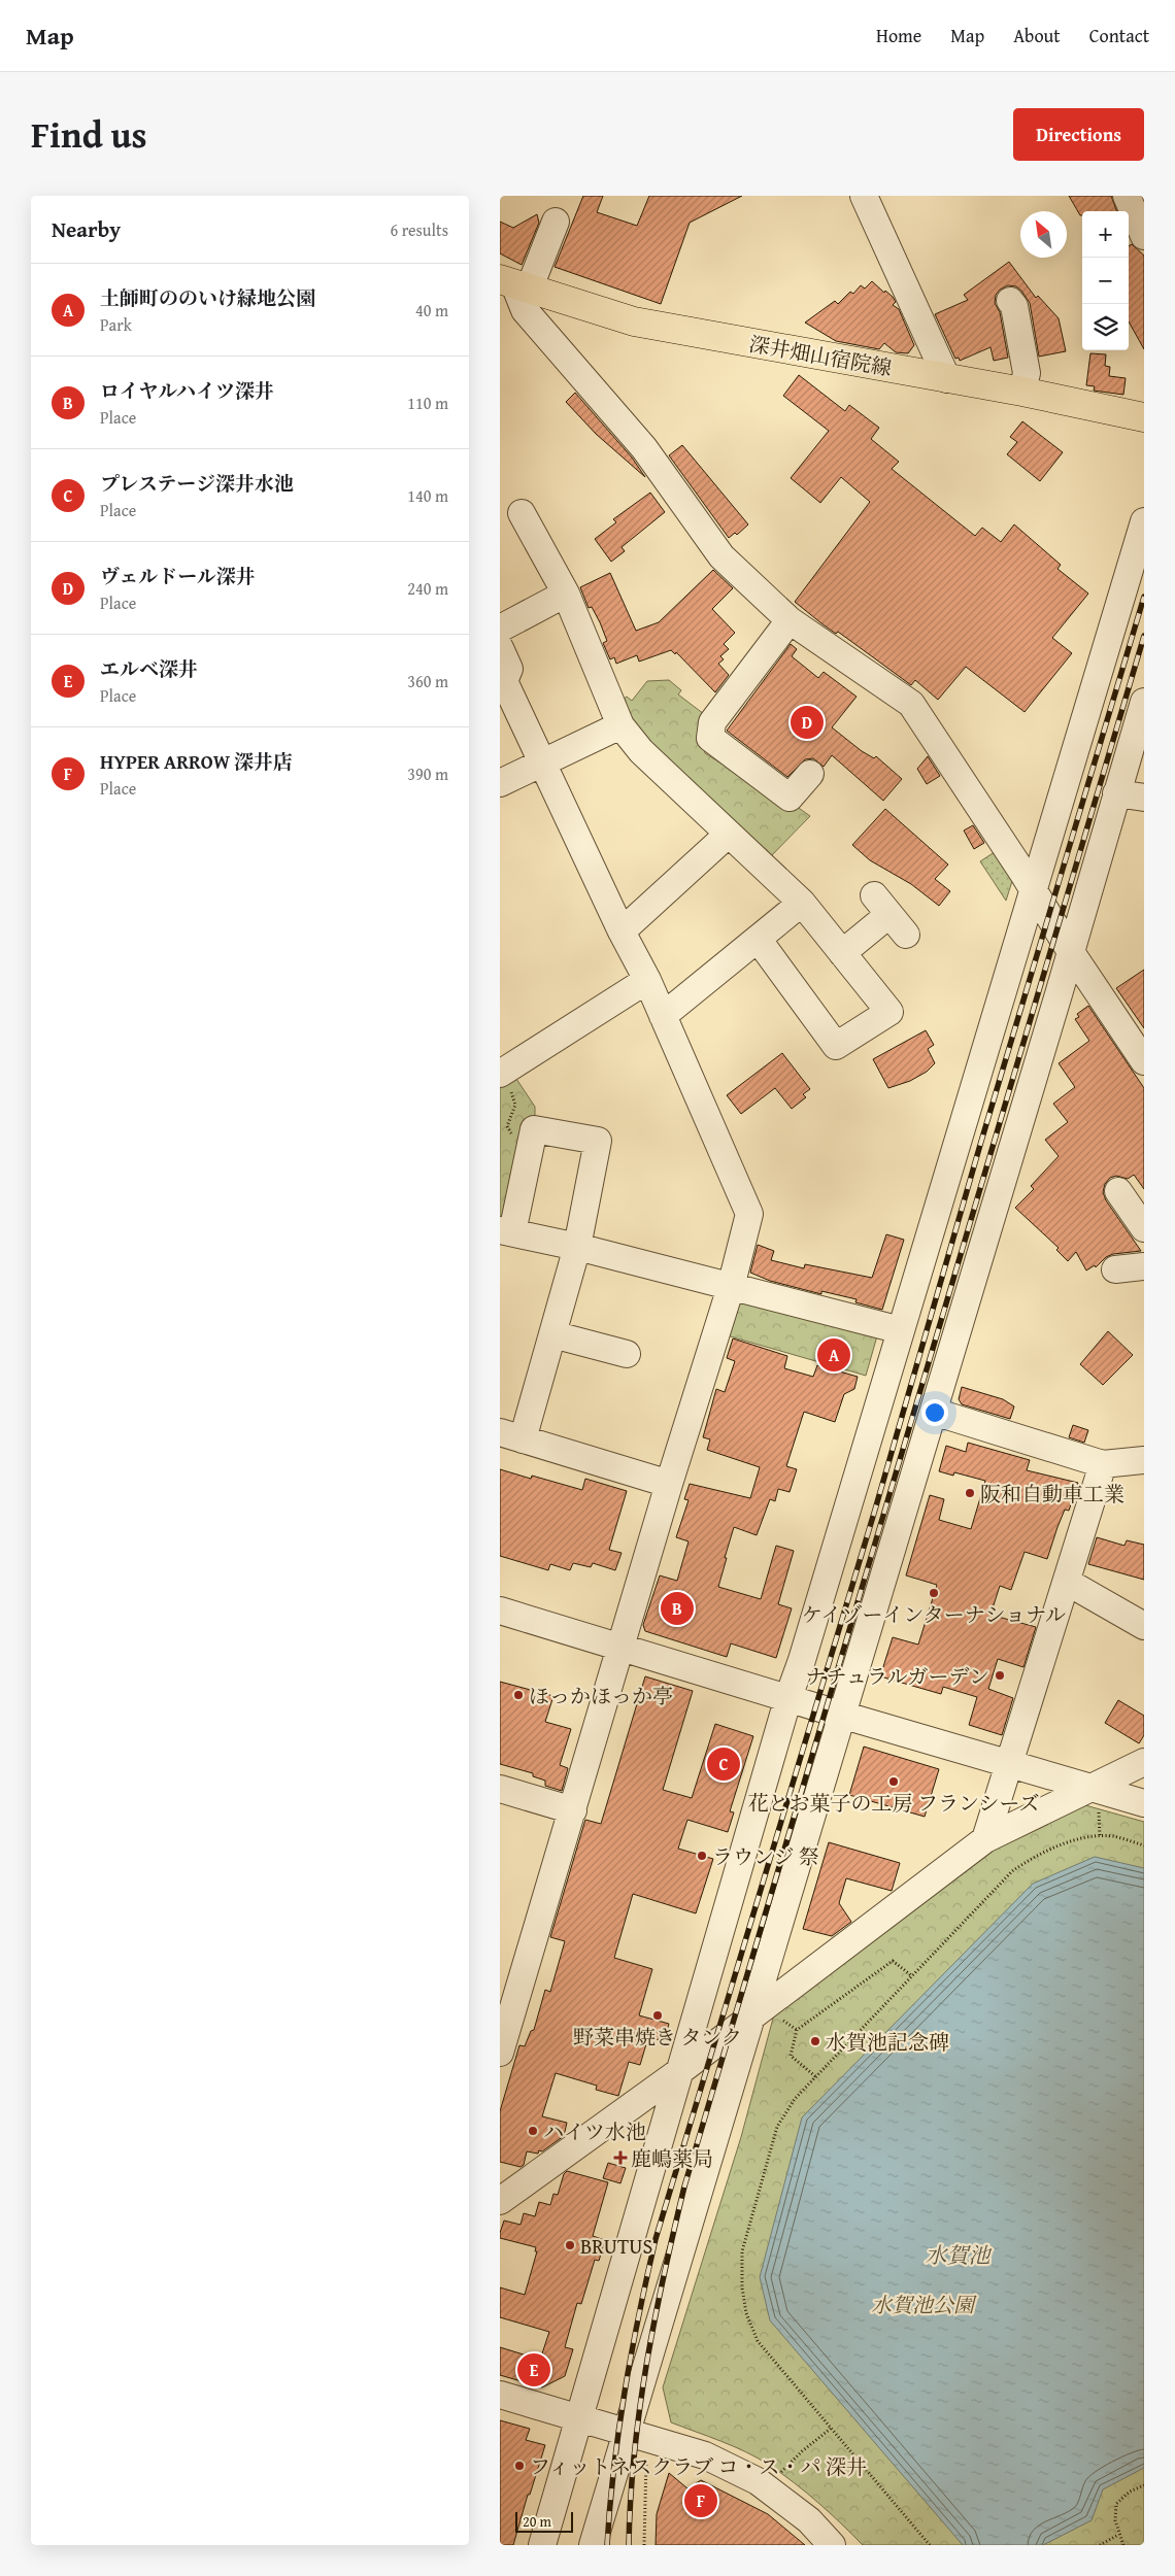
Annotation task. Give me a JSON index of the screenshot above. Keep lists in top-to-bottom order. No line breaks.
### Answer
{"streets":{"main road":["深井畑山宿院線"]},"water":["水賀池"],"parks":["水賀池公園"],"places":{"other":["阪和自動車工業","ケイゾーインターナショナル","ナチュラルガーデン","ほっかほっか亭","花とお菓子の工房 フランシーズ","ラウンジ 祭","野菜串焼き タンク","水賀池記念碑","ハイツ水池","BRUTUS","フィットネスクラブ コ・ス・パ 深井"],"health":["鹿嶋薬局"]},"scale_bar":"20 m","north":"top left","page":{"header":"Map","nav":["Home","Map","About","Contact"],"title":"Find us","buttons":"Directions","heading":["Nearby","6 results"],"map_buttons":["+","−"],"list":[{"mark":"A","name":"土師町ののいけ緑地公園","note":"Park","value":"40 m"},{"mark":"B","name":"ロイヤルハイツ深井","note":"Place","value":"110 m"},{"mark":"C","name":"プレステージ深井水池","note":"Place","value":"140 m"},{"mark":"D","name":"ヴェルドール深井","note":"Place","value":"240 m"},{"mark":"E","name":"エルベ深井","note":"Place","value":"360 m"},{"mark":"F","name":"HYPER ARROW 深井店","note":"Place","value":"390 m"}],"pins":["D","A","B","C","E","F"],"scale":"20 m"}}
